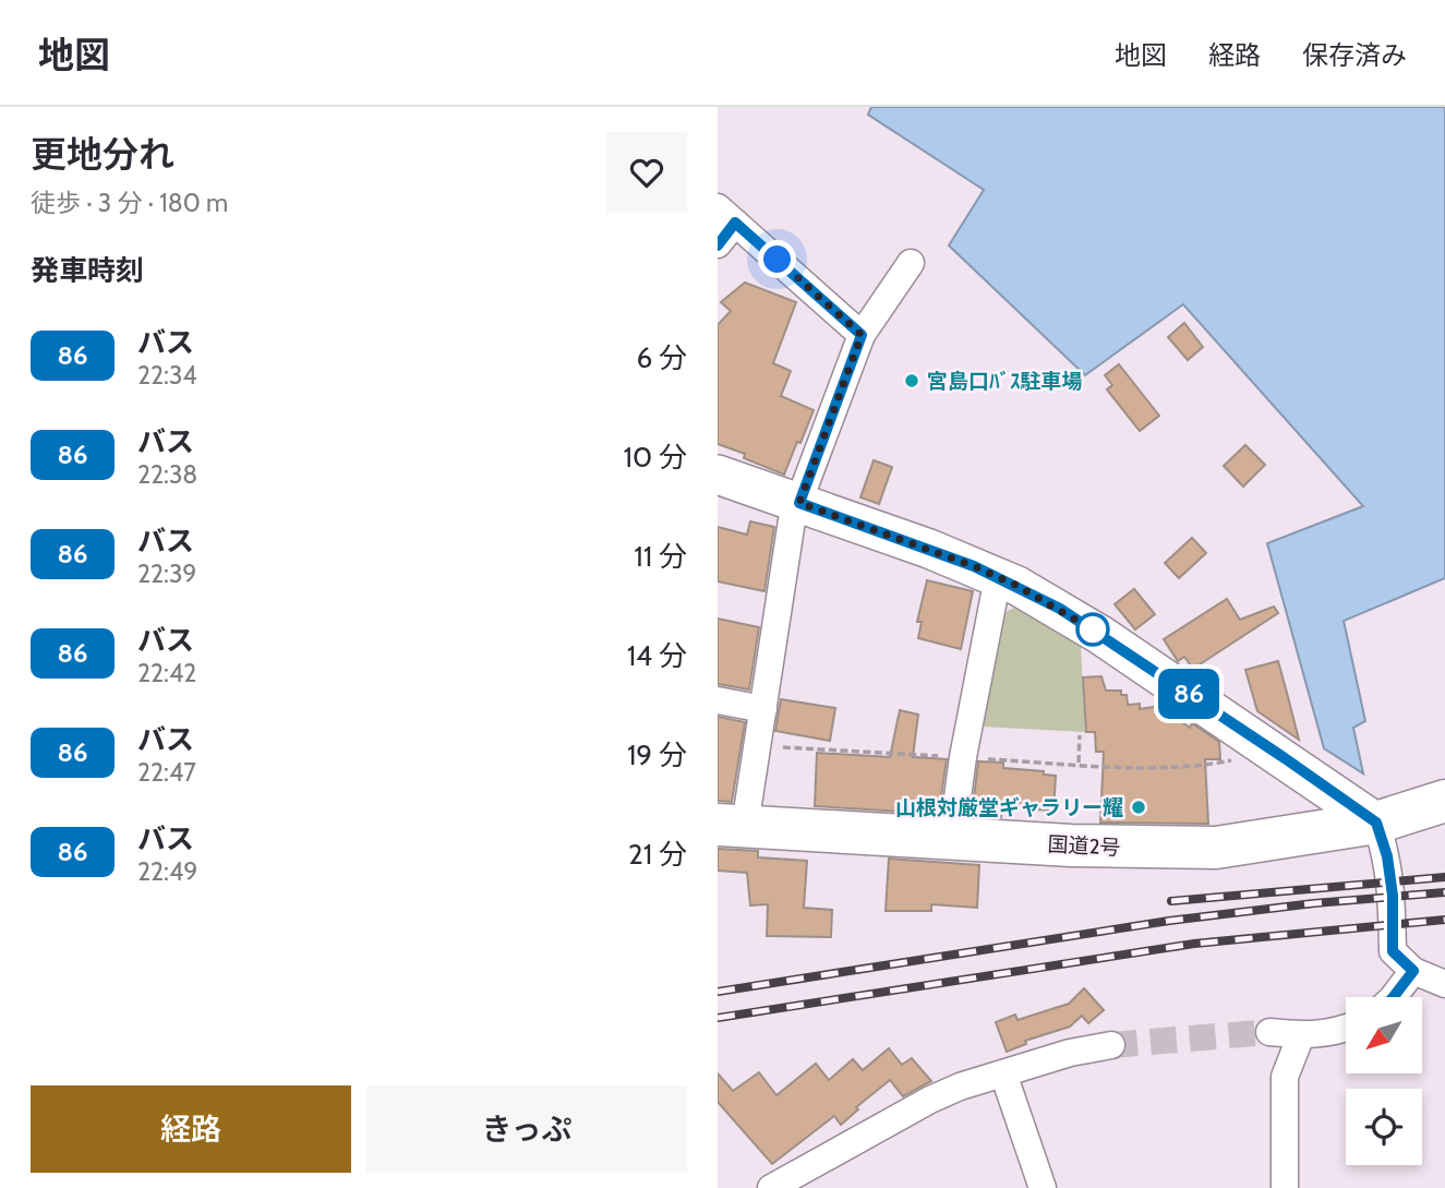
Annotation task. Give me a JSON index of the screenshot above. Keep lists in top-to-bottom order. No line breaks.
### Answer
{"streets":{"highway":["国道2号"]},"places":["宮島口ﾊﾞｽ駐車場","山根対厳堂ギャラリー耀"],"lines":["bus line 86"],"north":"bottom left","page":{"header":"地図","nav":["地図","経路","保存済み"],"heading":[["更地分れ","徒歩 · 3 分 · 180 m"],"発車時刻"],"on_map":"86","list":[{"mark":"86","name":"バス","note":"22:34","value":"6 分"},{"mark":"86","name":"バス","note":"22:38","value":"10 分"},{"mark":"86","name":"バス","note":"22:39","value":"11 分"},{"mark":"86","name":"バス","note":"22:42","value":"14 分"},{"mark":"86","name":"バス","note":"22:47","value":"19 分"},{"mark":"86","name":"バス","note":"22:49","value":"21 分"}],"buttons":["経路","きっぷ"]}}
